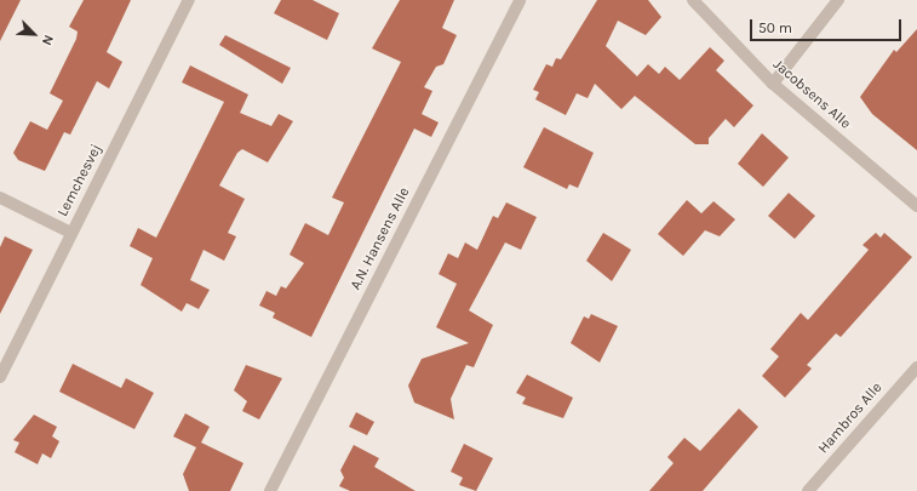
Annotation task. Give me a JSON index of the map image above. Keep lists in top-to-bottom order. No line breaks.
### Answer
{"streets":{"street":["Jacobsens Alle","Lemchesvej","A.N. Hansens Alle","Hambros Alle"]},"scale_bar":"50 m","north":"bottom right"}
